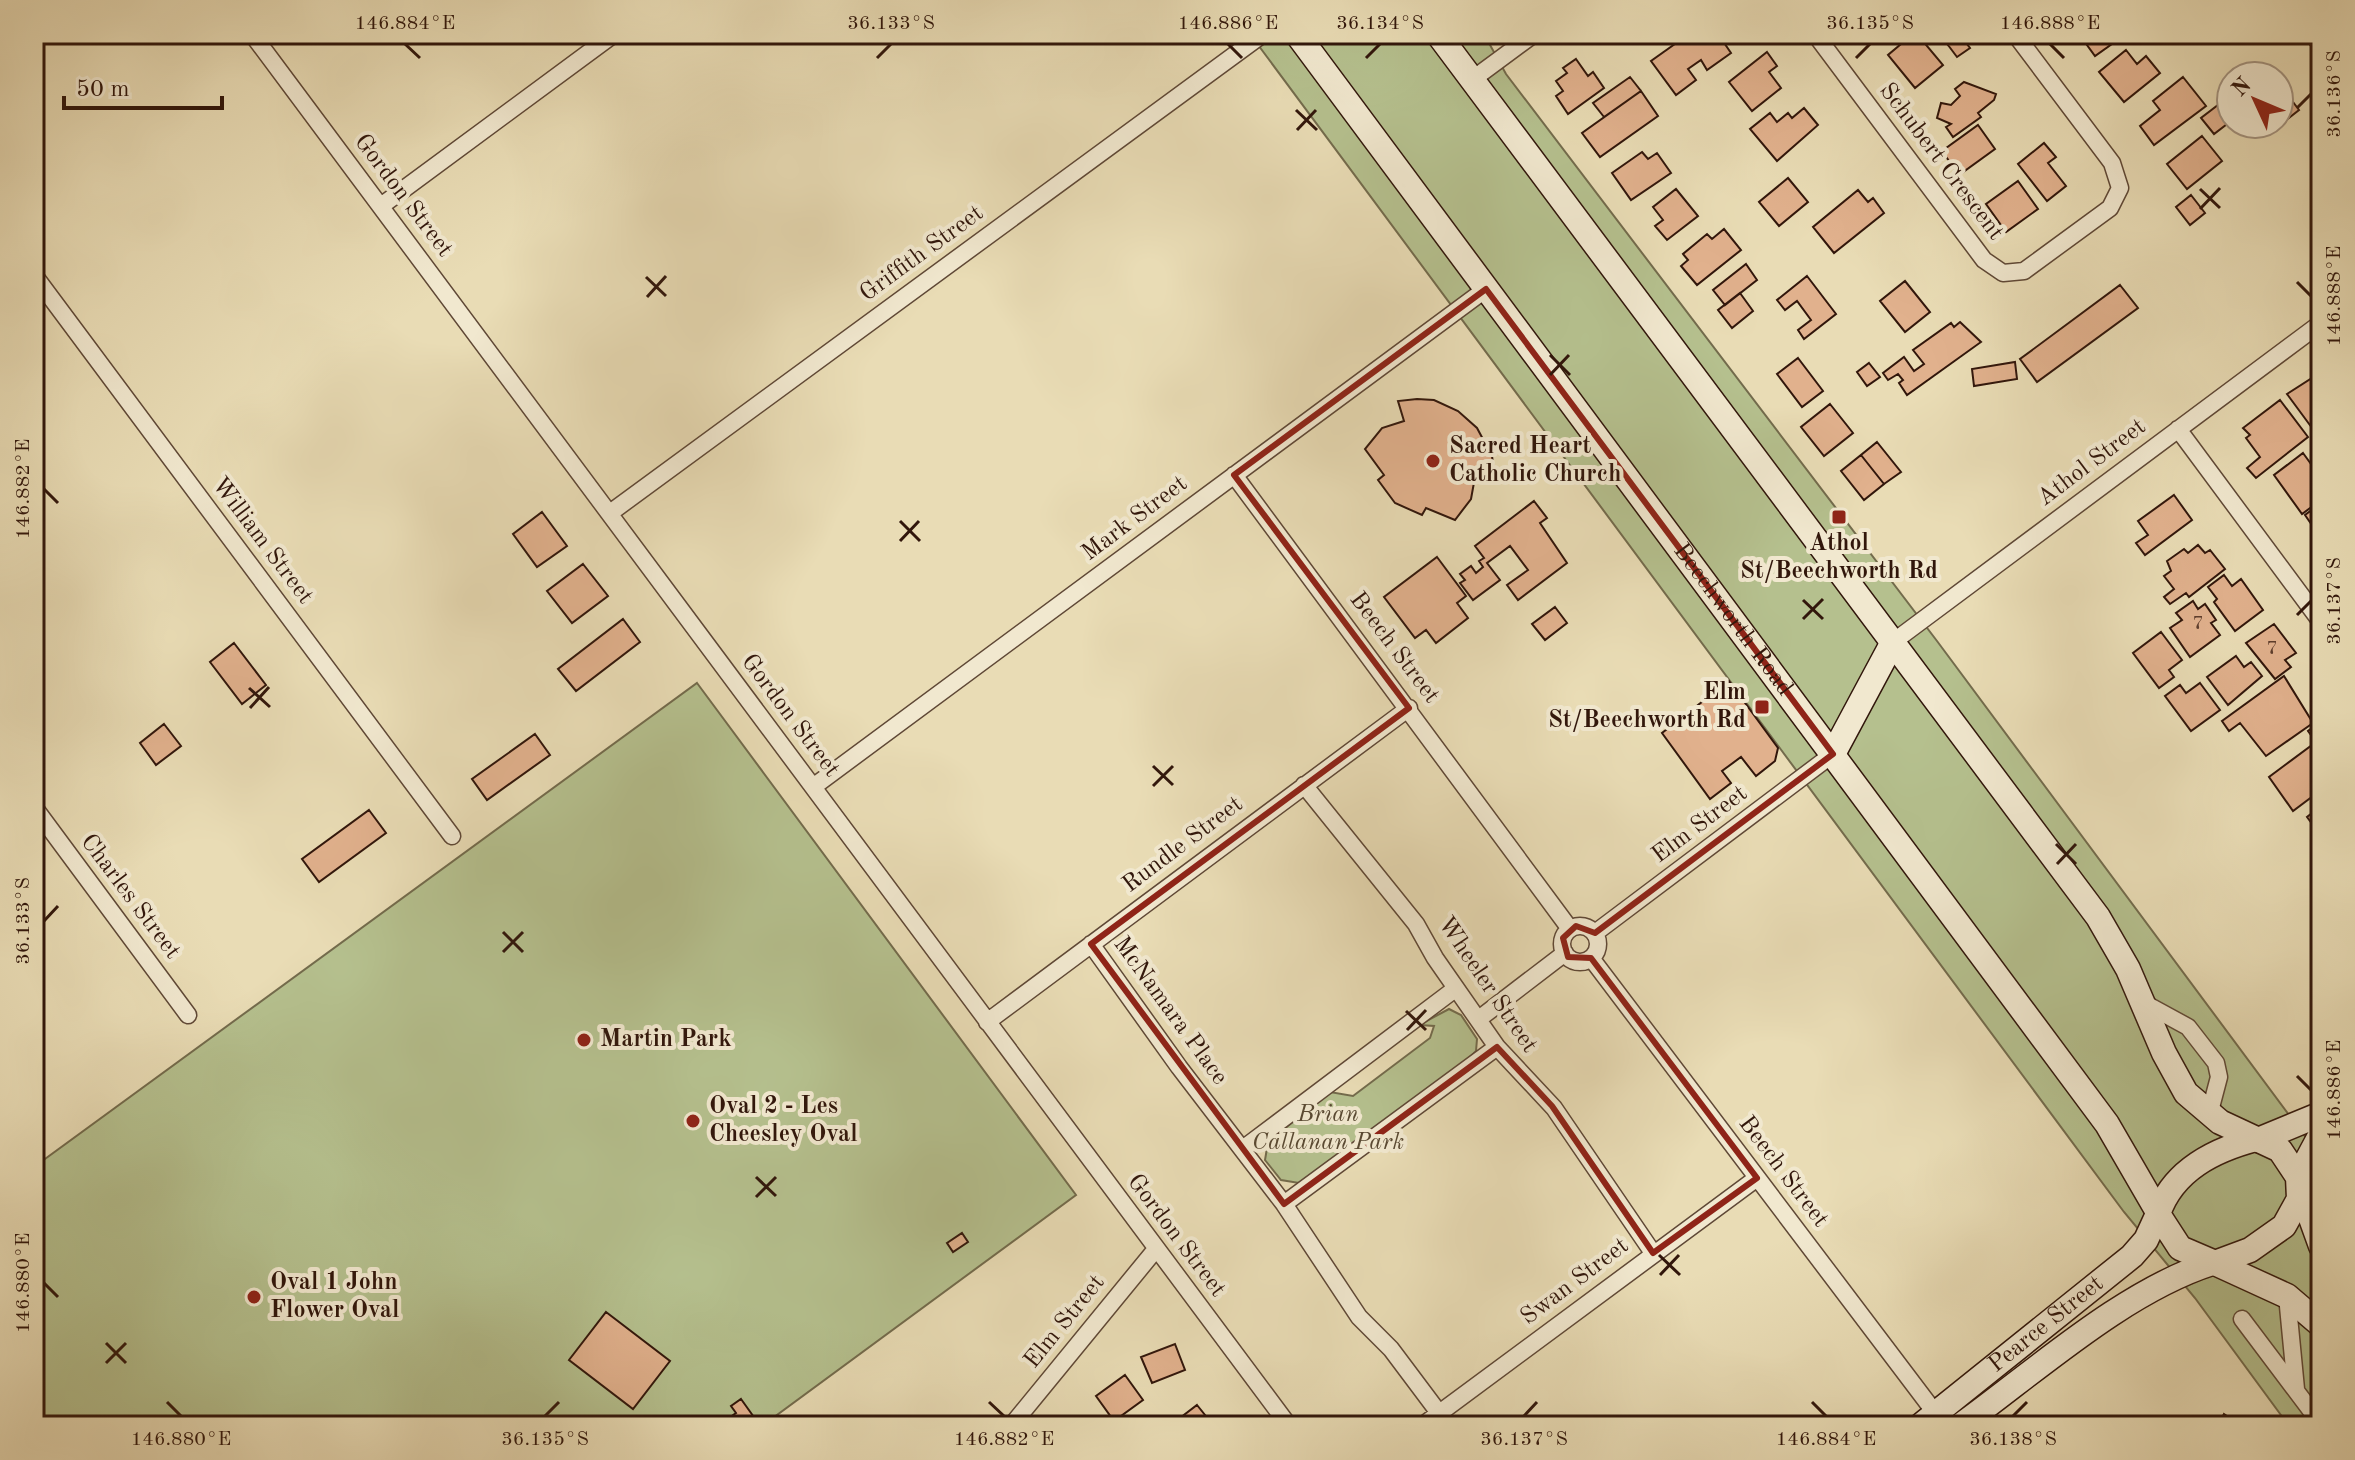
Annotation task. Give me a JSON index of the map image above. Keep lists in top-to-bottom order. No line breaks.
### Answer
{"streets":{"main road":["Beechworth Road","Pearce Street"],"street":["Schubert Crescent","Gordon Street","Griffith Street","Athol Street","Mark Street","William Street","Beech Street","Elm Street","Rundle Street","Charles Street","Wheeler Street","McNamara Place","Swan Street"]},"crossings":[["Gordon Street","Griffith Street"],["Gordon Street","Mark Street"],["Gordon Street","Elm Street"],["Gordon Street","Rundle Street"],["Mark Street","Beechworth Road"],["Mark Street","Beech Street"],["Beechworth Road","Elm Street"],["Beechworth Road","Pearce Street"],["Beech Street","Elm Street"],["Beech Street","Rundle Street"],["Beech Street","Swan Street"],["Beech Street","Pearce Street"],["Rundle Street","Wheeler Street"],["Rundle Street","McNamara Place"],["Wheeler Street","Swan Street"],["McNamara Place","Swan Street"]],"parks":["Brian Callanan Park"],"places":{"other":["Sacred Heart Catholic Church","Martin Park","Oval 2 - Les Cheesley Oval","Oval 1 John Flower Oval"],"transit":["Athol St/Beechworth Rd","Elm St/Beechworth Rd"]},"house_numbers":["7","7"],"scale_bar":"50 m","north":"top left","coordinates":["146.884°E","36.133°S","146.886°E","36.134°S","36.135°S","146.888°E","36.136°S","146.882°E","36.137°S","146.880°E","36.138°S"]}
